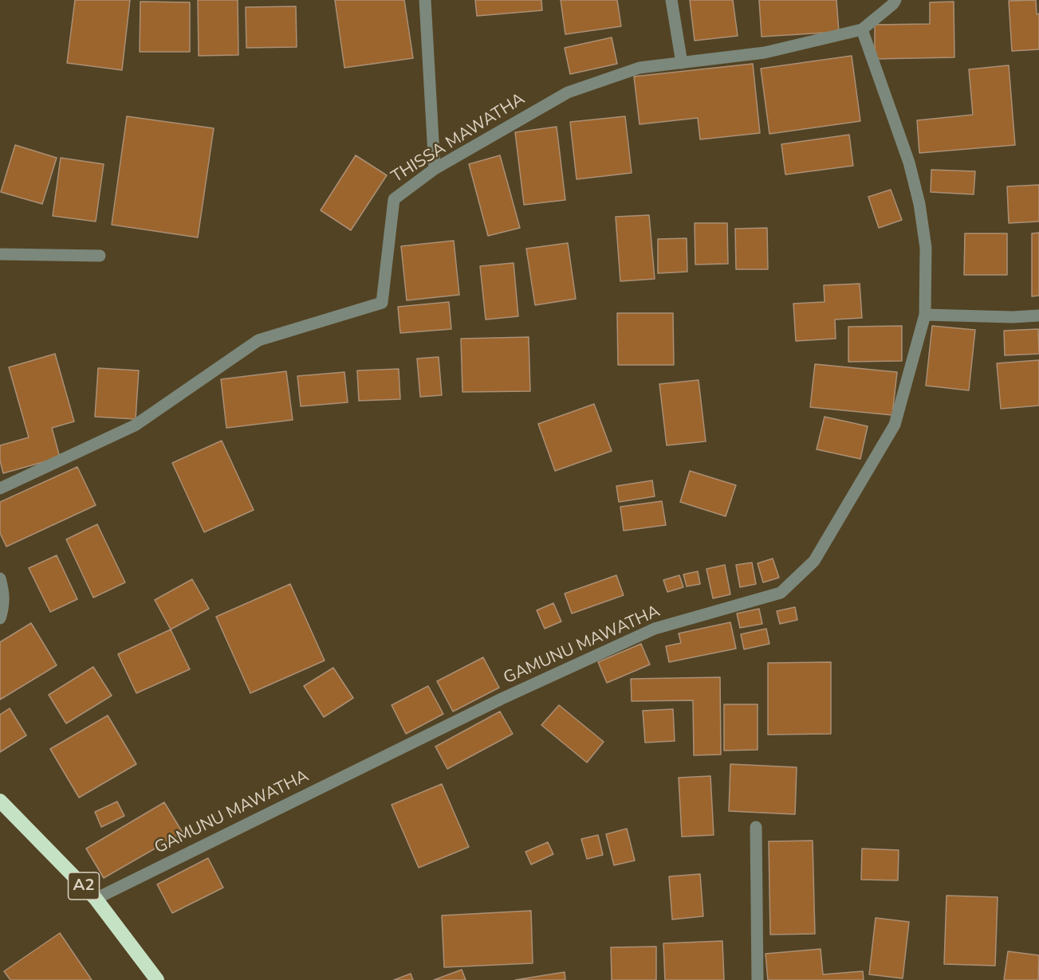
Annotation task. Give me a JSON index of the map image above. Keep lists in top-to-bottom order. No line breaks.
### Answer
{"streets":{"highway":["A2"],"street":["THISSA MAWATHA","GAMUNU MAWATHA"]},"crossings":[["THISSA MAWATHA","GAMUNU MAWATHA"],["GAMUNU MAWATHA","A2"]]}
